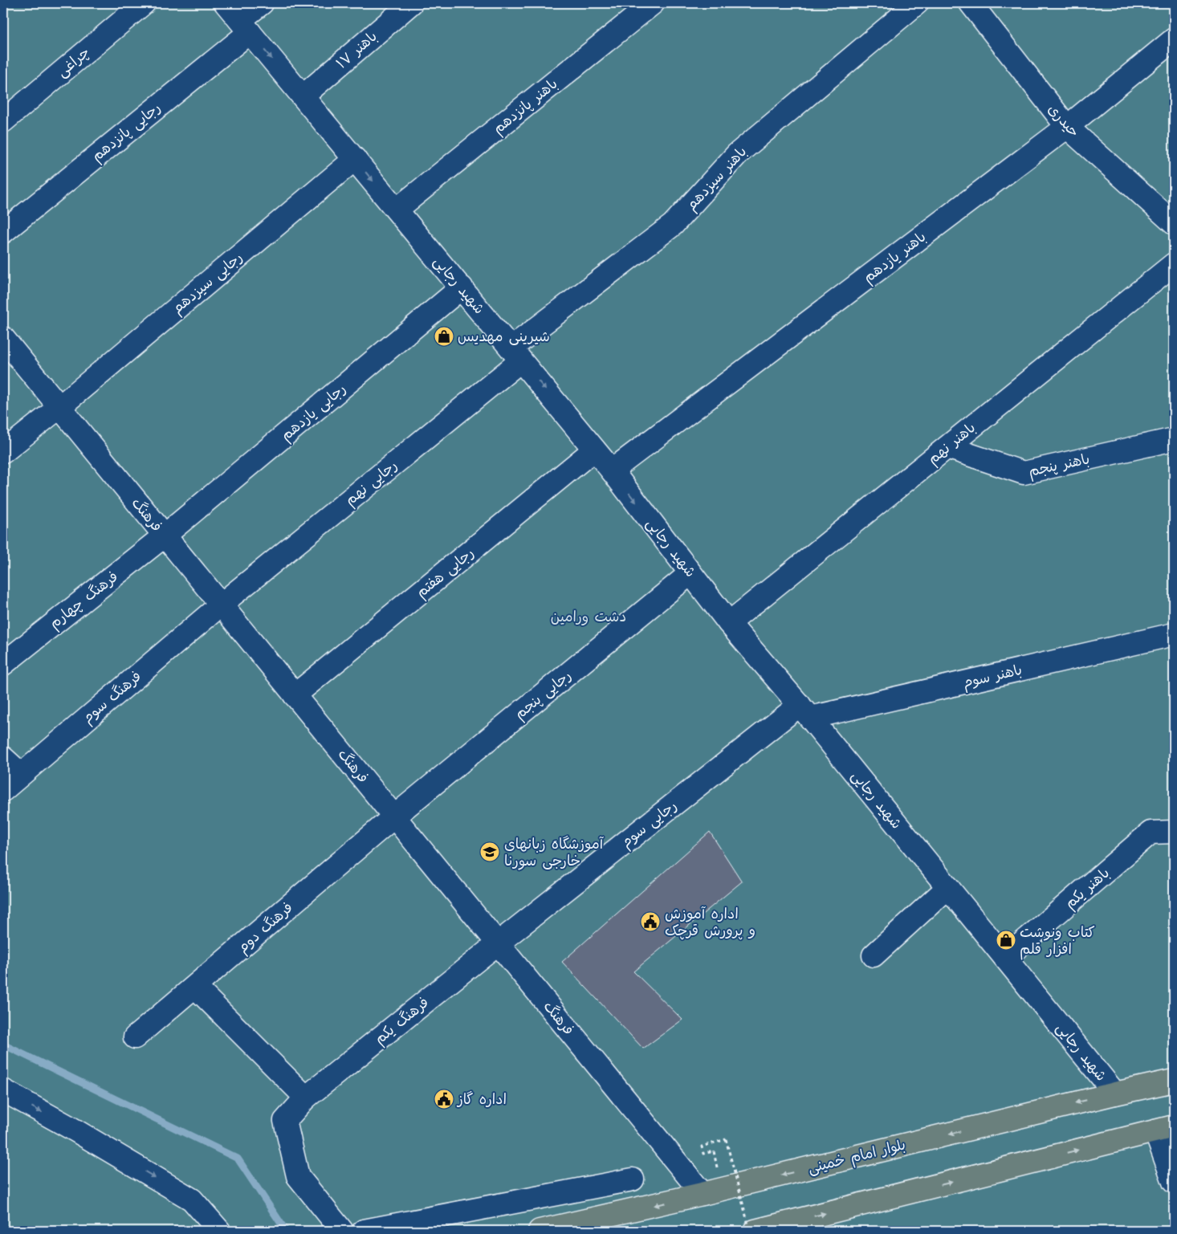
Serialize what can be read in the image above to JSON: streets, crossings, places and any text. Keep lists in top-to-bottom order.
{
  "streets": {
    "main road": ["بلوار امام خمینی"],
    "street": [
      "باهنر ۱۷",
      "چراغی",
      "باهنر پانزدهم",
      "حیدری",
      "رجایی پانزدهم",
      "باهنر سیزدهم",
      "باهنر یازدهم",
      "رجایی سیزدهم",
      "شهید رجایی",
      "رجایی یازدهم",
      "باهنر نهم",
      "باهنر پنجم",
      "رجایی نهم",
      "فرهنگ",
      "رجایی هفتم",
      "فرهنگ چهارم",
      "باهنر سوم",
      "رجایی پنجم",
      "فرهنگ سوم",
      "رجایی سوم",
      "باهنر یکم",
      "فرهنگ دوم",
      "فرهنگ یکم"
    ]
  },
  "crossings": [
    ["باهنر ۱۷", "شهید رجایی"],
    ["باهنر پانزدهم", "شهید رجایی"],
    ["حیدری", "باهنر یازدهم"],
    ["رجایی پانزدهم", "شهید رجایی"],
    ["باهنر سیزدهم", "شهید رجایی"],
    ["باهنر سیزدهم", "رجایی نهم"],
    ["باهنر یازدهم", "شهید رجایی"],
    ["رجایی سیزدهم", "شهید رجایی"],
    ["رجایی سیزدهم", "فرهنگ"],
    ["شهید رجایی", "رجایی یازدهم"],
    ["شهید رجایی", "باهنر نهم"],
    ["شهید رجایی", "رجایی نهم"],
    ["شهید رجایی", "رجایی هفتم"],
    ["شهید رجایی", "باهنر سوم"],
    ["شهید رجایی", "رجایی پنجم"],
    ["شهید رجایی", "رجایی سوم"],
    ["شهید رجایی", "باهنر یکم"],
    ["شهید رجایی", "بلوار امام خمینی"],
    ["رجایی یازدهم", "فرهنگ"],
    ["رجایی یازدهم", "فرهنگ چهارم"],
    ["باهنر نهم", "باهنر پنجم"],
    ["رجایی نهم", "فرهنگ"],
    ["رجایی نهم", "فرهنگ سوم"],
    ["فرهنگ", "رجایی هفتم"],
    ["فرهنگ", "فرهنگ چهارم"],
    ["فرهنگ", "رجایی پنجم"],
    ["فرهنگ", "فرهنگ سوم"],
    ["فرهنگ", "رجایی سوم"],
    ["فرهنگ", "فرهنگ دوم"],
    ["فرهنگ", "فرهنگ یکم"],
    ["فرهنگ", "بلوار امام خمینی"],
    ["باهنر سوم", "رجایی سوم"],
    ["رجایی پنجم", "فرهنگ دوم"],
    ["رجایی سوم", "فرهنگ یکم"]
  ],
  "parks": ["دشت ورامین"],
  "places": {
    "shop": ["شیرینی مهدیس", "کتاب ونوشت افزار قلم"],
    "school or university": ["آموزشگاه زبانهای خارجی سورنا"],
    "public building": ["اداره آموزش و پرورش قرچک", "اداره گاز"]
  }
}
